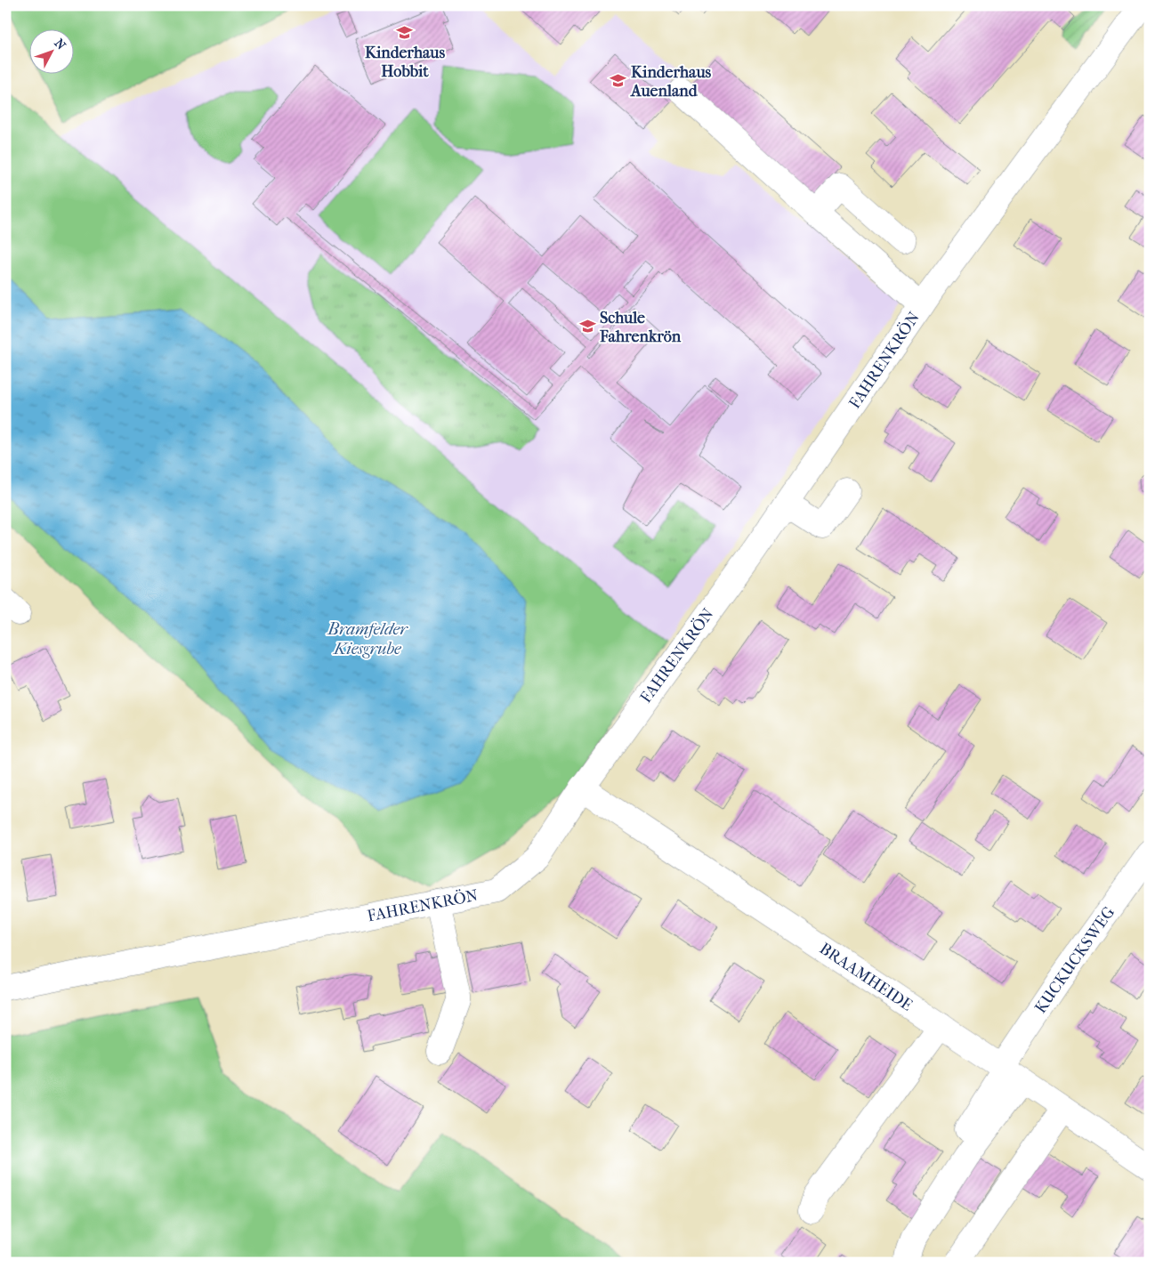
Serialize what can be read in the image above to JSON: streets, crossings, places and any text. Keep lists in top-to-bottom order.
{
  "streets": {
    "street": ["FAHRENKRÖN", "KUCKUCKSWEG", "BRAAMHEIDE"]
  },
  "crossings": [
    ["FAHRENKRÖN", "BRAAMHEIDE"],
    ["KUCKUCKSWEG", "BRAAMHEIDE"]
  ],
  "water": ["Bramfelder Kiesgrube"],
  "places": {
    "school or university": ["Kinderhaus Hobbit", "Kinderhaus Auenland", "Schule Fahrenkrön"]
  },
  "north": "top right"
}
